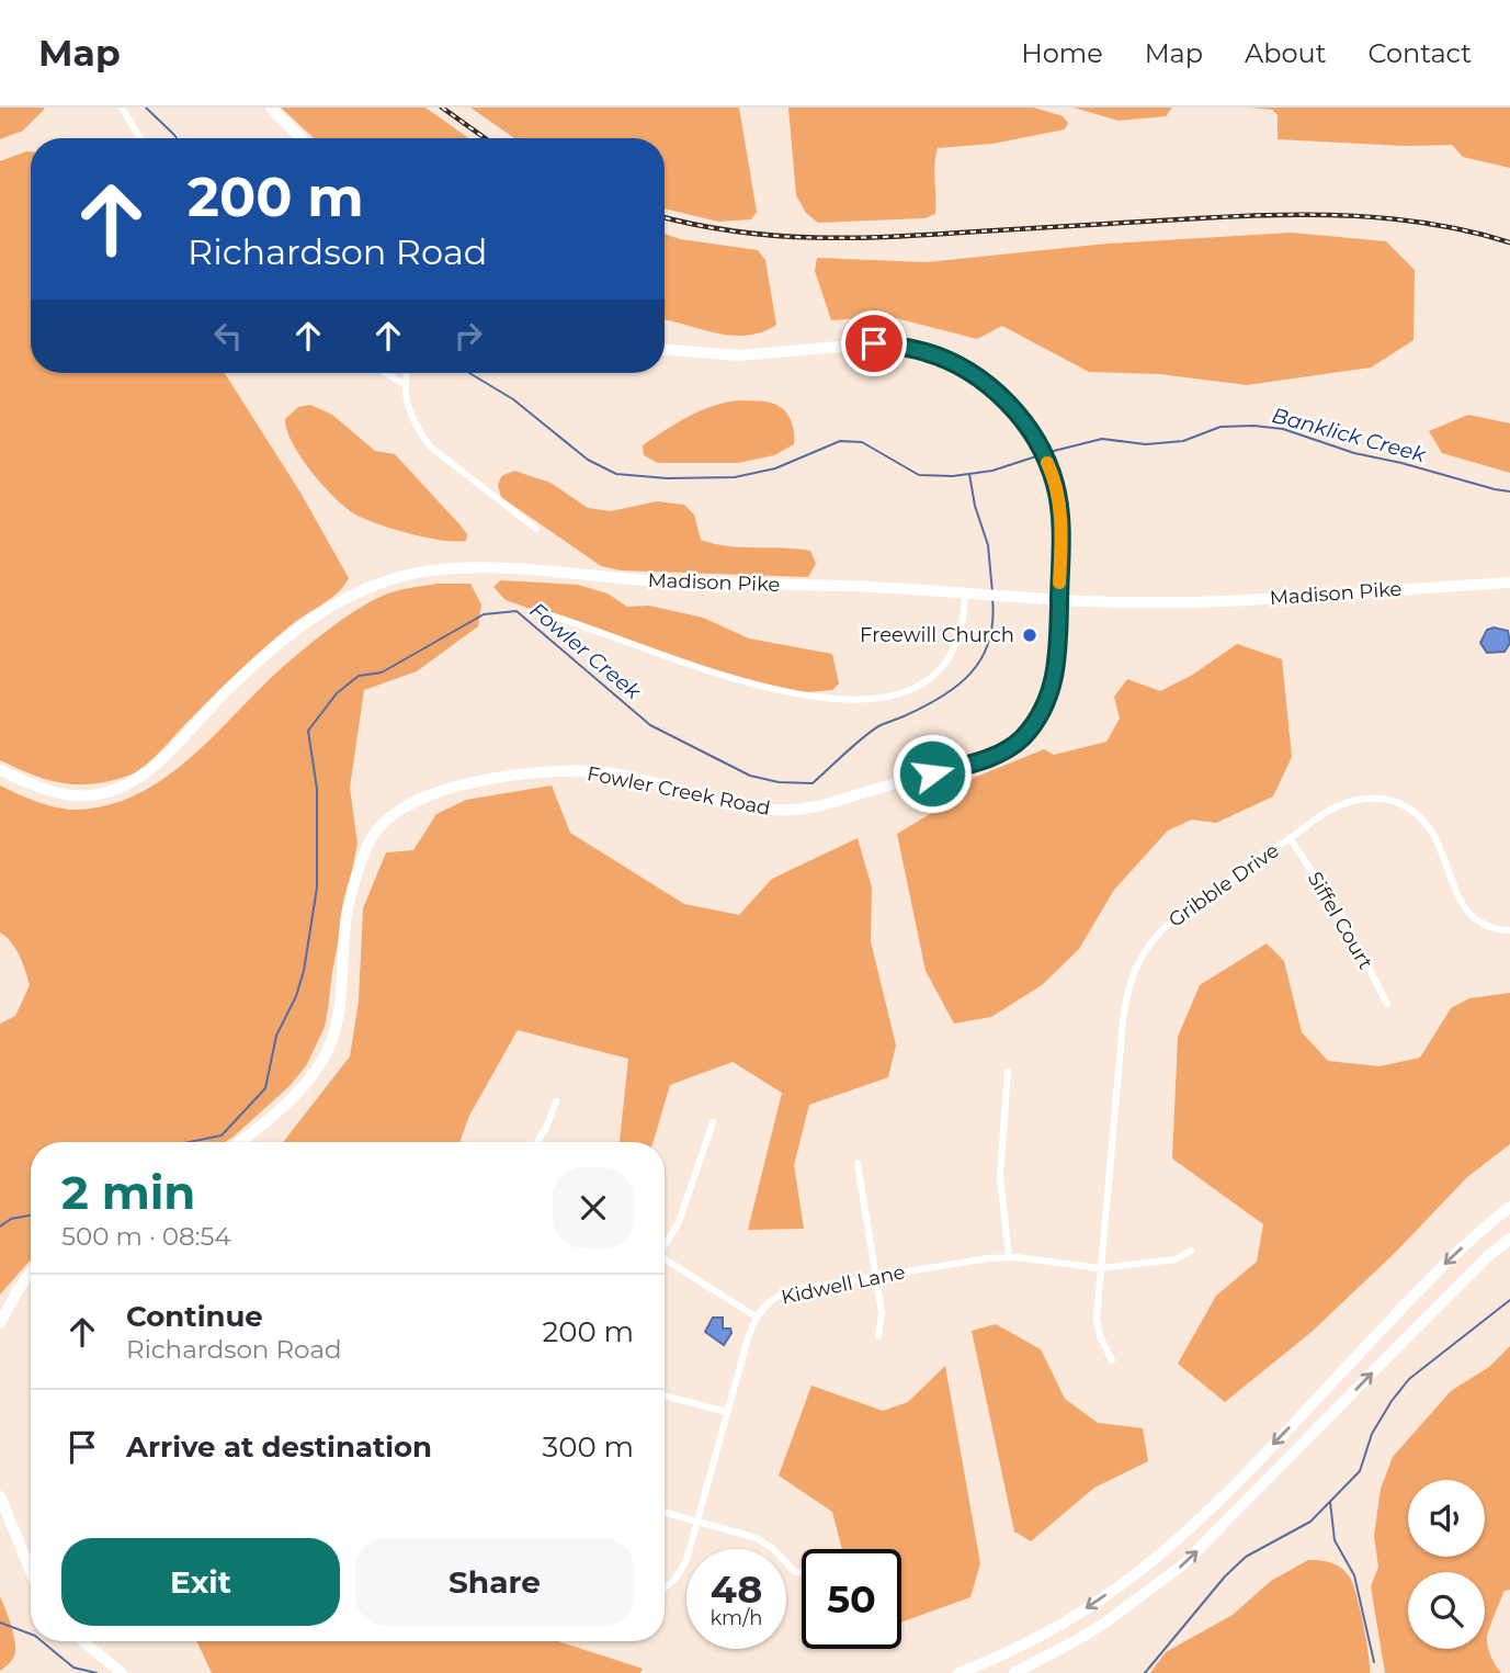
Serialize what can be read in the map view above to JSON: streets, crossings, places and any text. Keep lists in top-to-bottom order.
{
  "streets": {
    "main road": ["Madison Pike", "Fowler Creek Road"],
    "street": ["Gribble Drive", "Siffel Court", "Kidwell Lane"]
  },
  "crossings": [
    ["Madison Pike", "Fowler Creek Road"],
    ["Gribble Drive", "Siffel Court"],
    ["Gribble Drive", "Kidwell Lane"]
  ],
  "water": ["Banklick Creek", "Fowler Creek"],
  "places": ["Freewill Church"],
  "page": {
    "header": "Map",
    "nav": [
      "Home",
      "Map",
      "About",
      "Contact"
    ],
    "turn": ["200 m", "Richardson Road"],
    "heading": ["2 min", "500 m · 08:54"],
    "list": [
      {
        "name": "Continue",
        "note": "Richardson Road",
        "value": "200 m"
      },
      {
        "name": "Arrive at destination",
        "value": "300 m"
      }
    ],
    "buttons": ["Exit", "Share"],
    "speed": "48 km/h",
    "limit": "50"
  }
}
